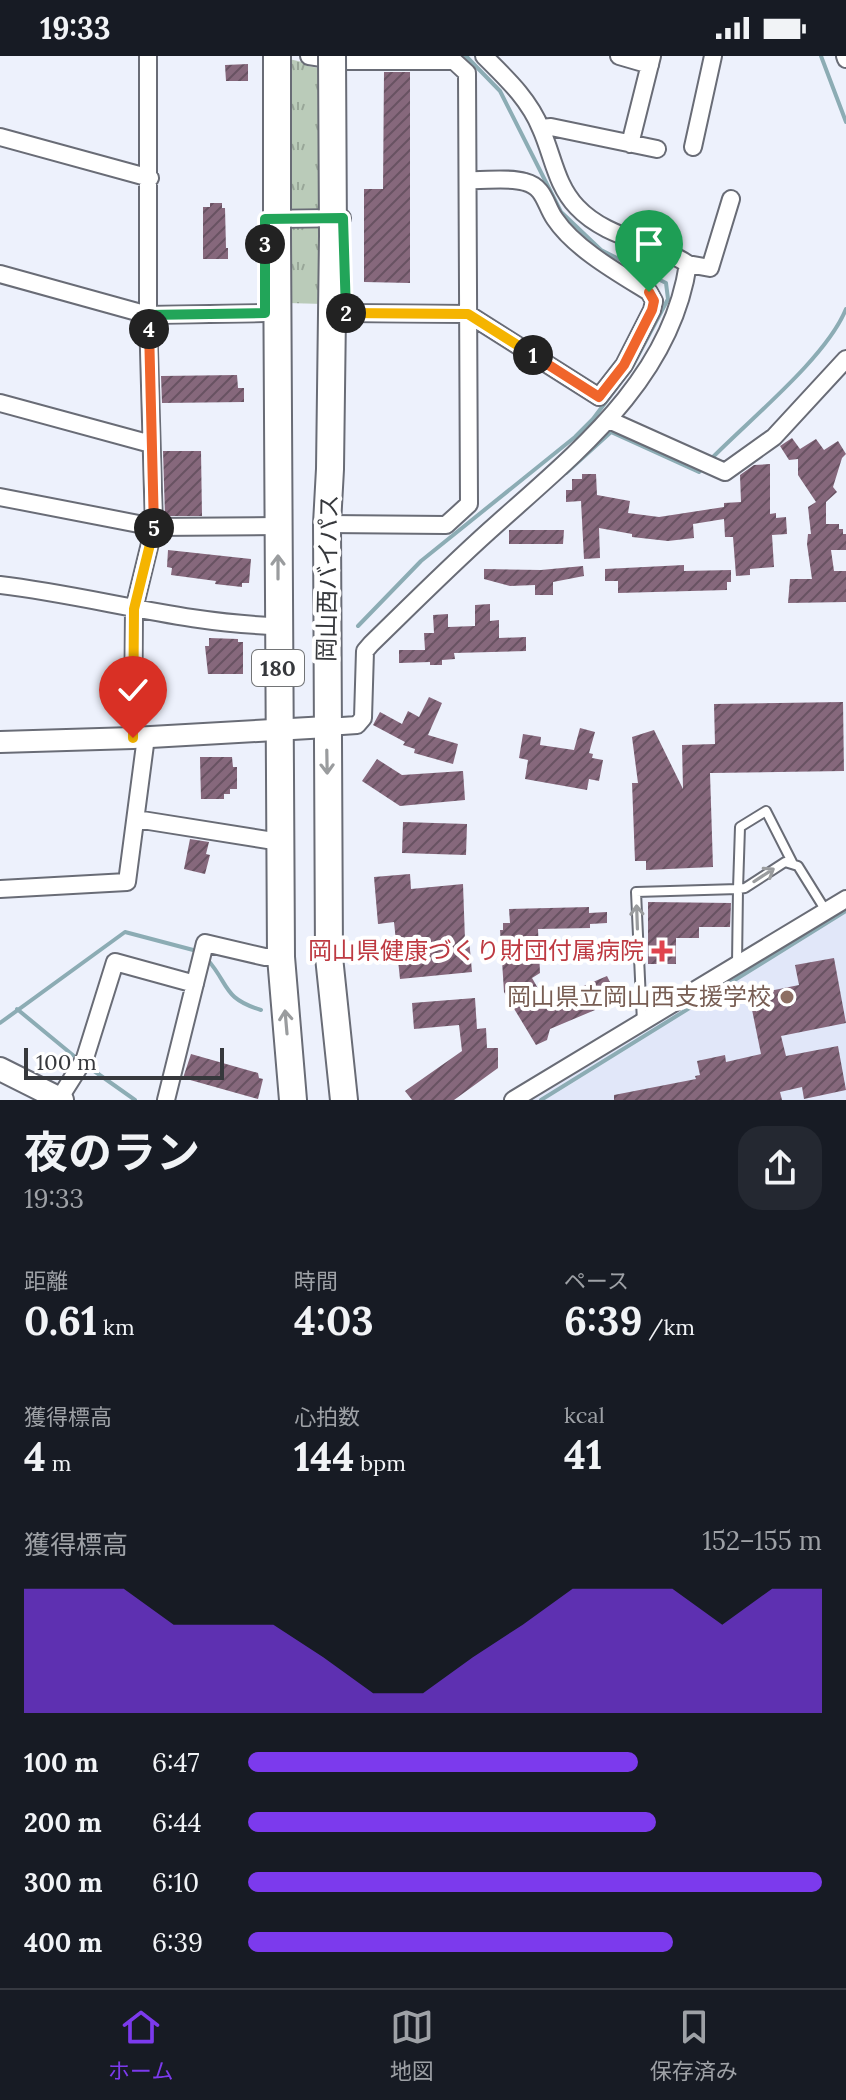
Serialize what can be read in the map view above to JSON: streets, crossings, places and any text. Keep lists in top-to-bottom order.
{
  "streets": {
    "highway": ["岡山西バイパス", "180"]
  },
  "places": {
    "health": ["岡山県健康づくり財団付属病院"],
    "other": ["岡山県立岡山西支援学校"]
  },
  "scale_bar": "100 m",
  "page": {
    "status": "19:33",
    "pins": [
      "3",
      "2",
      "4",
      "1",
      "5"
    ],
    "scale": "100 m",
    "heading": ["夜のラン", "19:33"],
    "stats": [
      ["距離", "0.61 km"],
      ["時間", "4:03"],
      ["ペース", "6:39 /km"],
      ["獲得標高", "4 m"],
      ["心拍数", "144 bpm"],
      ["kcal", "41"]
    ],
    "chart": ["獲得標高", "152–155 m"],
    "list": [
      {
        "name": "100 m",
        "note": "6:47"
      },
      {
        "name": "200 m",
        "note": "6:44"
      },
      {
        "name": "300 m",
        "note": "6:10"
      },
      {
        "name": "400 m",
        "note": "6:39"
      }
    ],
    "tabs": ["ホーム", "地図", "保存済み"]
  }
}
